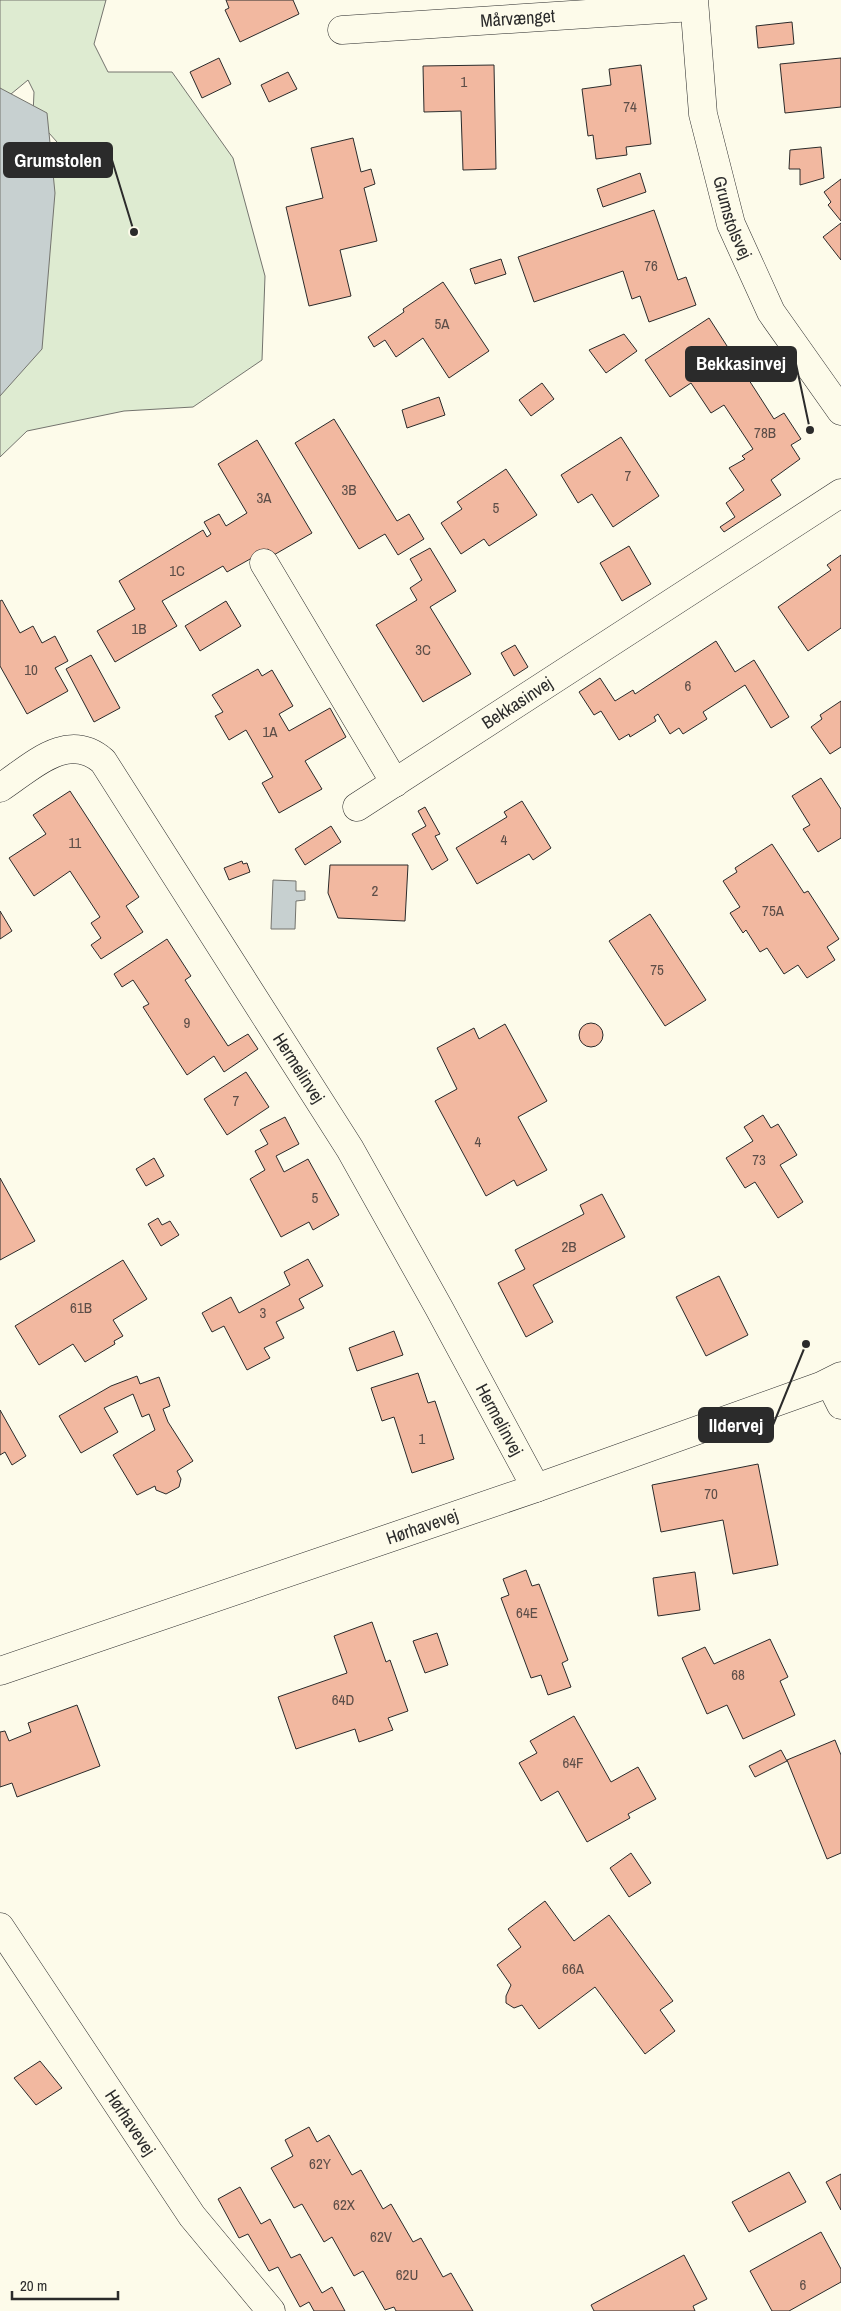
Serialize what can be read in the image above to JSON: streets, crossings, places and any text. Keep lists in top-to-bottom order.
{
  "streets": {
    "street": [
      "Mårvænget",
      "Grumstolsvej",
      "Bekkasinvej",
      "Hermelinvej",
      "Hørhavevej"
    ]
  },
  "crossings": [
    ["Mårvænget", "Grumstolsvej"],
    ["Hermelinvej", "Hørhavevej"]
  ],
  "places": ["Grumstolen", "Bekkasinvej", "Ildervej"],
  "house_numbers": [
    "1",
    "74",
    "76",
    "5A",
    "78B",
    "7",
    "3B",
    "3A",
    "5",
    "1C",
    "1B",
    "3C",
    "10",
    "6",
    "1A",
    "4",
    "11",
    "2",
    "75A",
    "75",
    "9",
    "7",
    "4",
    "73",
    "5",
    "2B",
    "61B",
    "3",
    "1",
    "70",
    "64E",
    "68",
    "64D",
    "64F",
    "66A",
    "62Y",
    "62X",
    "62V",
    "62U",
    "6"
  ],
  "scale_bar": "20 m"
}
